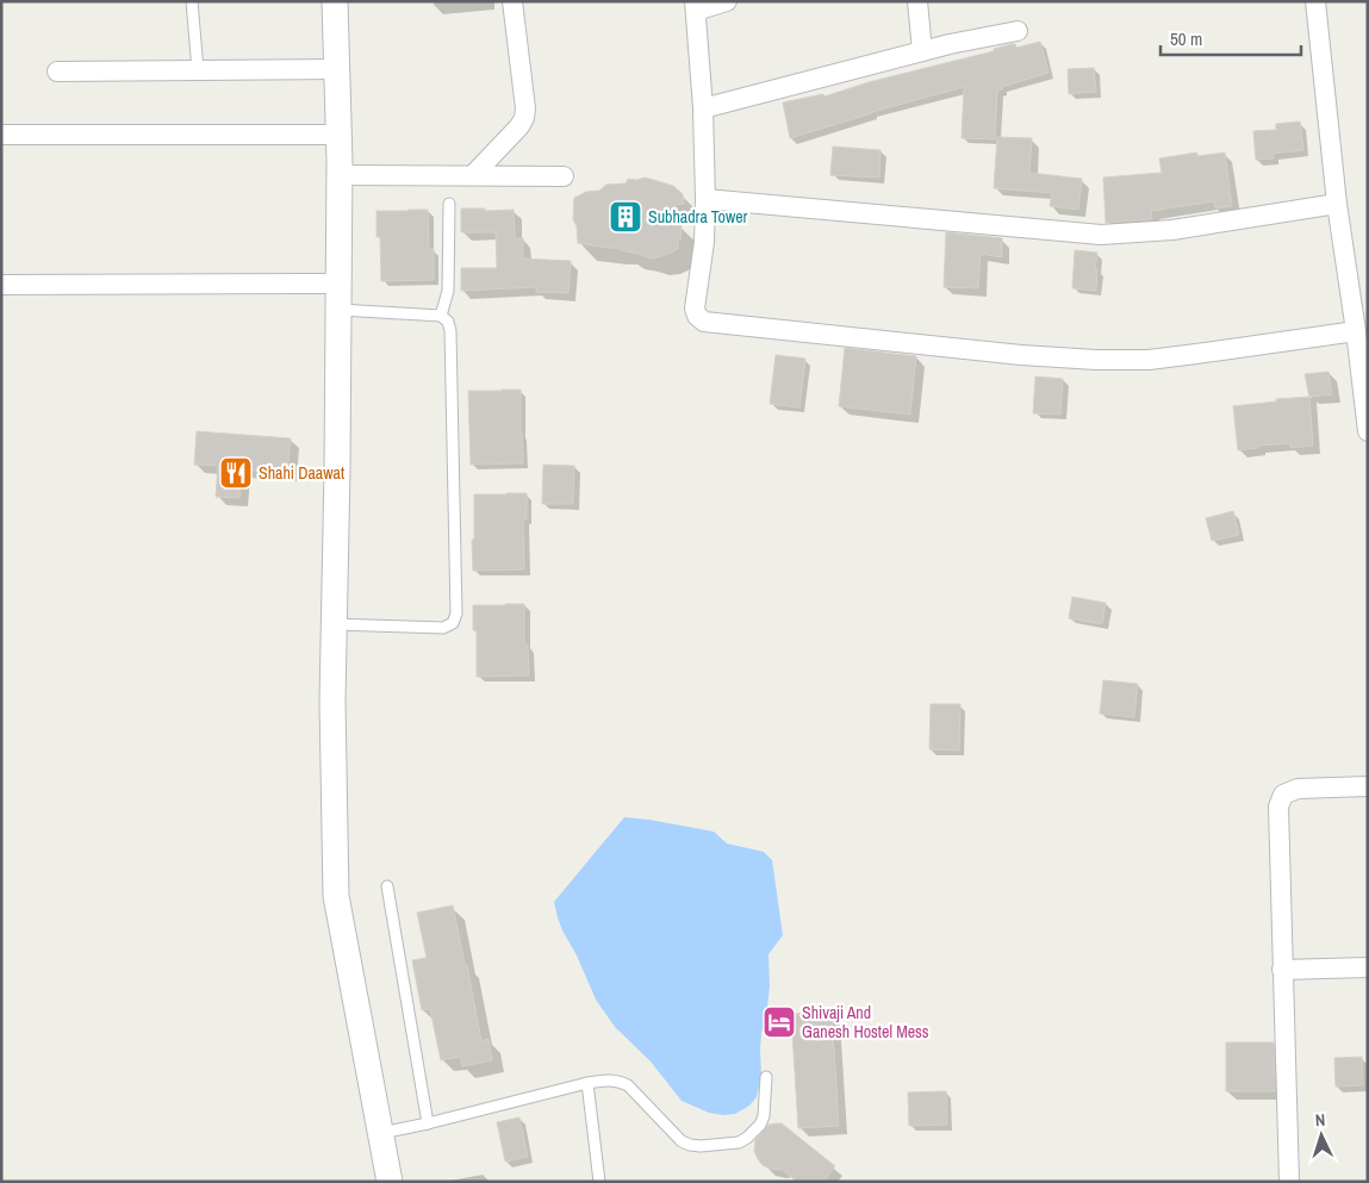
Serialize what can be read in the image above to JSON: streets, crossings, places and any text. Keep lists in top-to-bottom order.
{
  "places": {
    "building": ["Subhadra Tower"],
    "restaurant": ["Shahi Daawat"],
    "hotel": ["Shivaji And Ganesh Hostel Mess"]
  },
  "scale_bar": "50 m",
  "north": "top"
}
